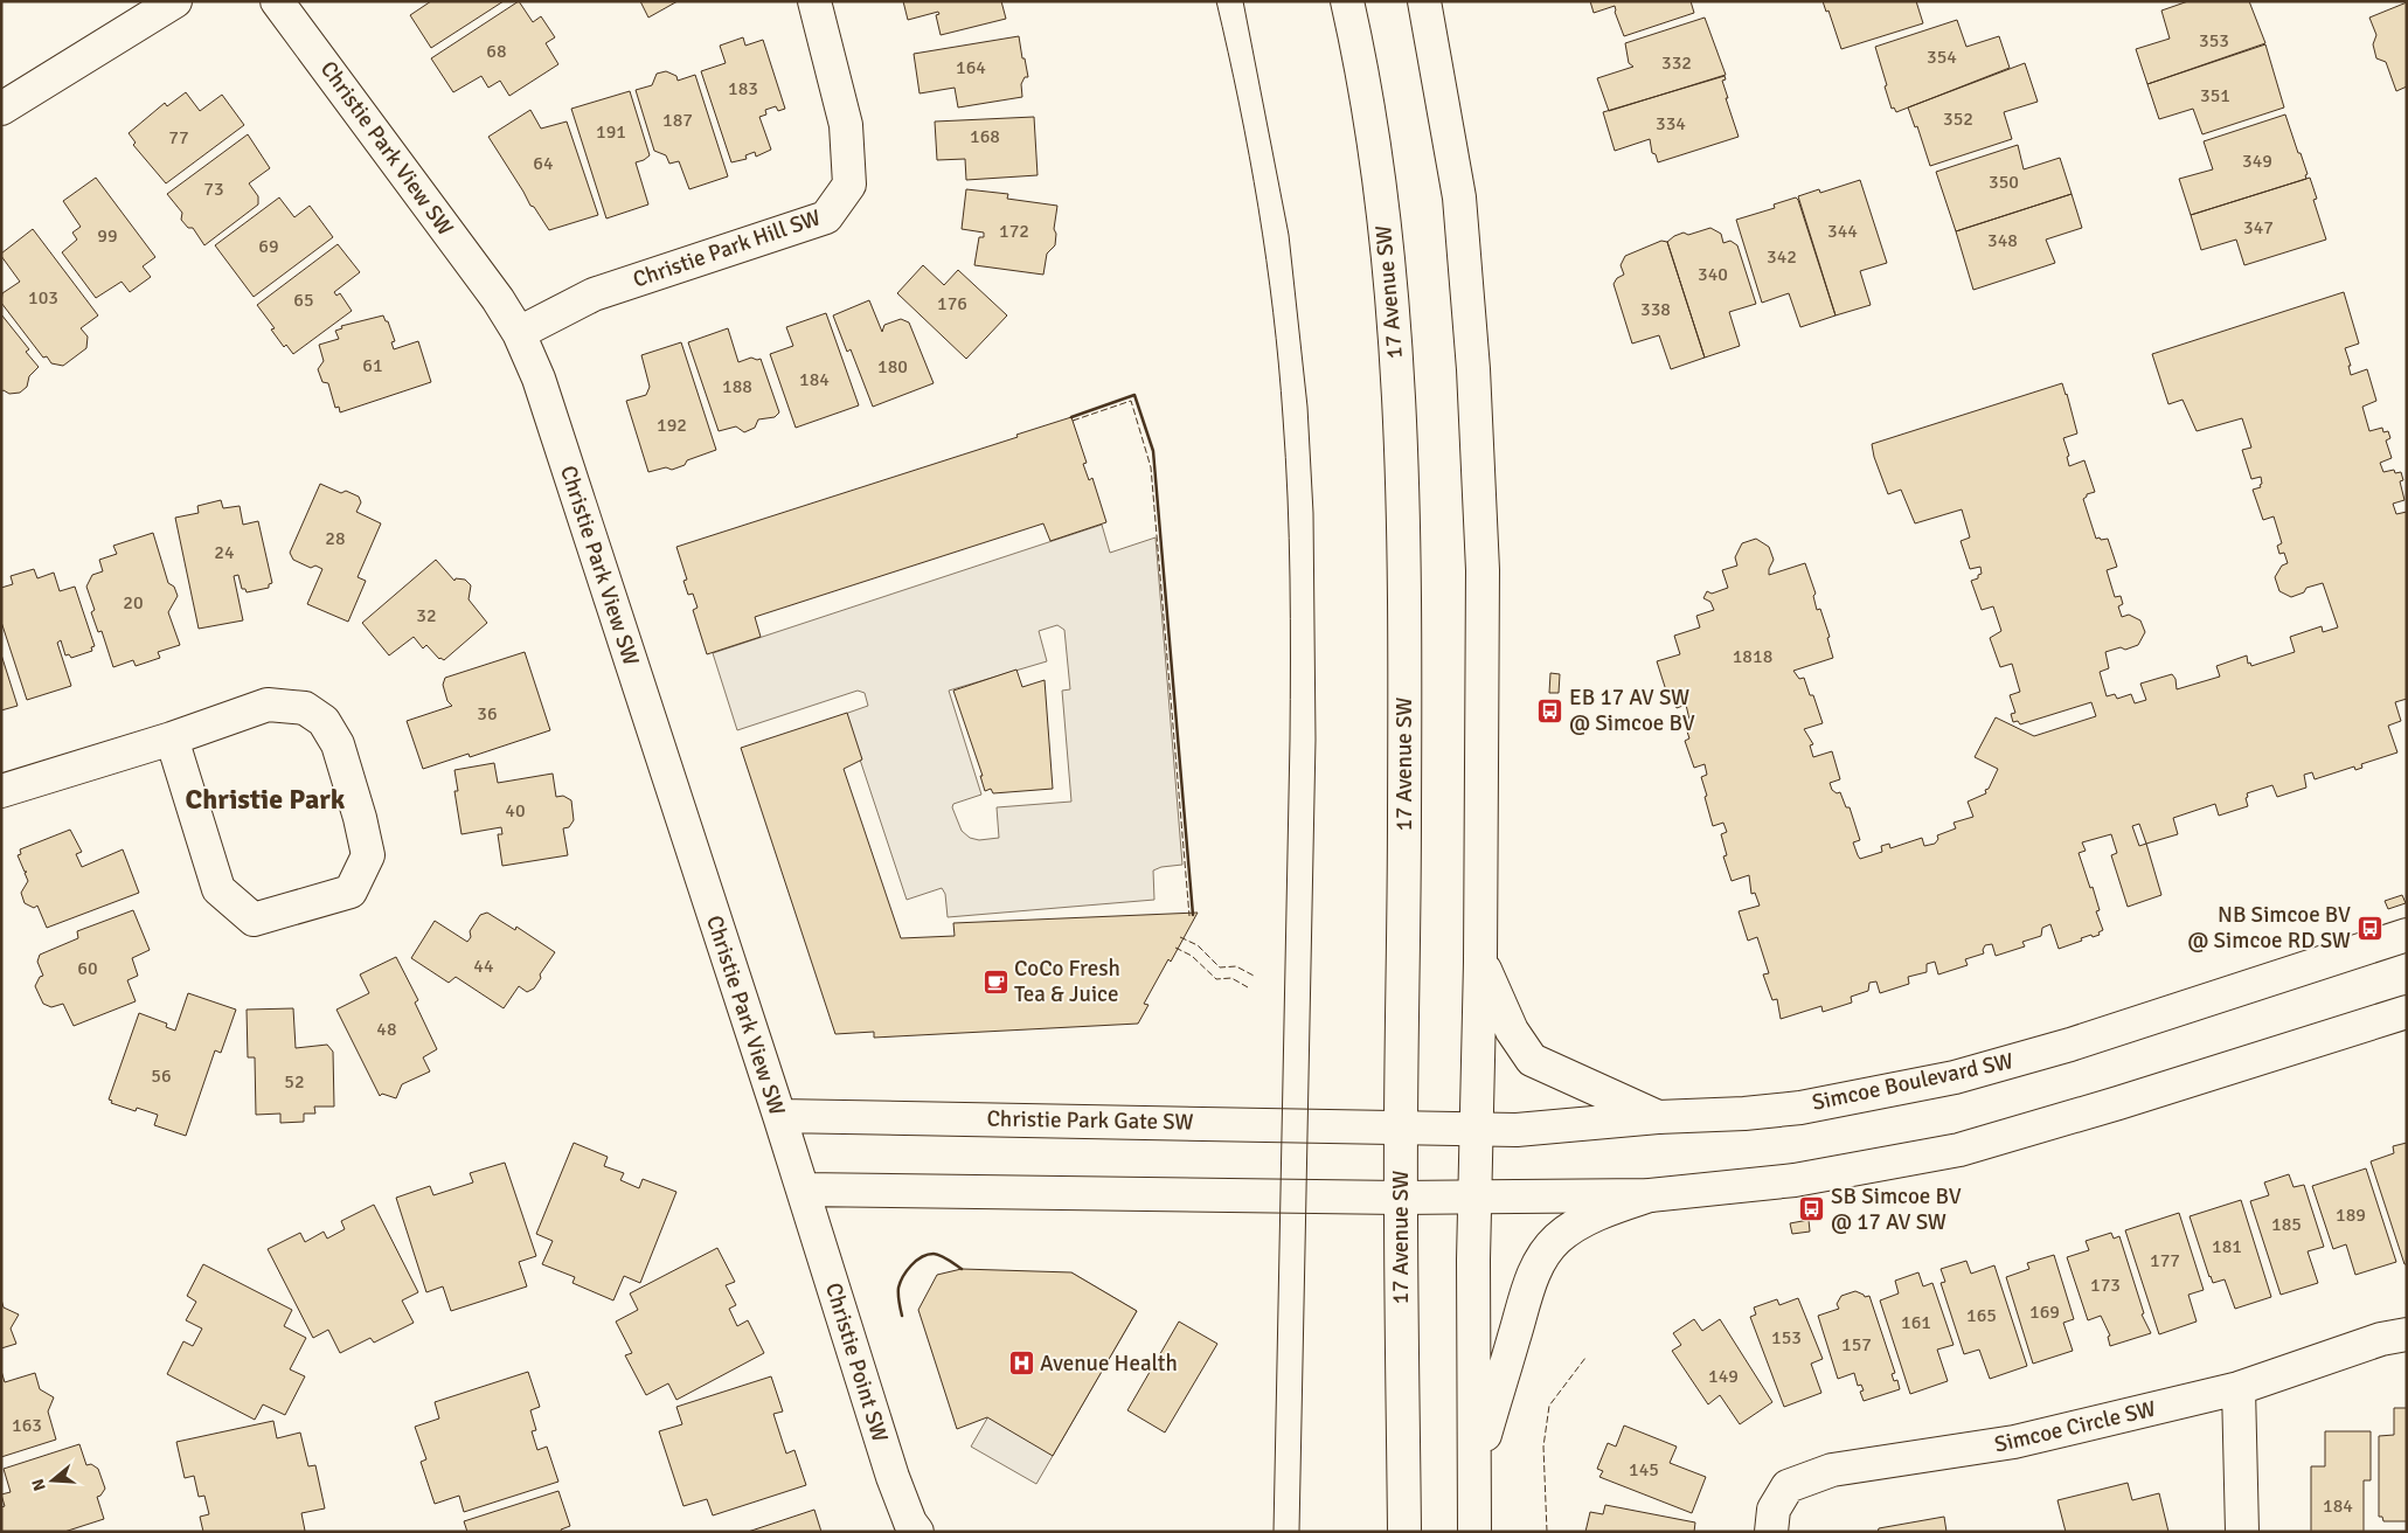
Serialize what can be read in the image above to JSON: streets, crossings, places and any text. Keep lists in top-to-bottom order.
{
  "streets": {
    "street": [
      "Christie Park View SW",
      "Christie Park Hill SW",
      "17 Avenue SW",
      "Simcoe Boulevard SW",
      "Christie Park Gate SW",
      "Christie Point SW",
      "Simcoe Circle SW"
    ]
  },
  "crossings": [
    ["Christie Park View SW", "Christie Park Hill SW"],
    ["Christie Park View SW", "Christie Park Gate SW"],
    ["Christie Park View SW", "Christie Point SW"],
    ["17 Avenue SW", "Simcoe Boulevard SW"],
    ["17 Avenue SW", "Christie Park Gate SW"],
    ["Simcoe Boulevard SW", "Christie Park Gate SW"]
  ],
  "districts": ["Christie Park"],
  "places": {
    "bus stop": ["EB 17 AV SW @ Simcoe BV", "NB Simcoe BV @ Simcoe RD SW", "SB Simcoe BV @ 17 AV SW"],
    "cafe": ["CoCo Fresh Tea & Juice"],
    "hospital": ["Avenue Health"]
  },
  "house_numbers": [
    "353",
    "68",
    "354",
    "332",
    "164",
    "183",
    "351",
    "352",
    "187",
    "334",
    "191",
    "168",
    "77",
    "349",
    "64",
    "350",
    "73",
    "347",
    "172",
    "344",
    "99",
    "348",
    "69",
    "342",
    "340",
    "103",
    "65",
    "176",
    "338",
    "61",
    "180",
    "184",
    "188",
    "192",
    "28",
    "24",
    "20",
    "32",
    "1818",
    "36",
    "40",
    "44",
    "60",
    "48",
    "56",
    "52",
    "189",
    "185",
    "181",
    "177",
    "173",
    "169",
    "165",
    "161",
    "153",
    "157",
    "149",
    "163",
    "145",
    "184"
  ],
  "north": "left"
}
